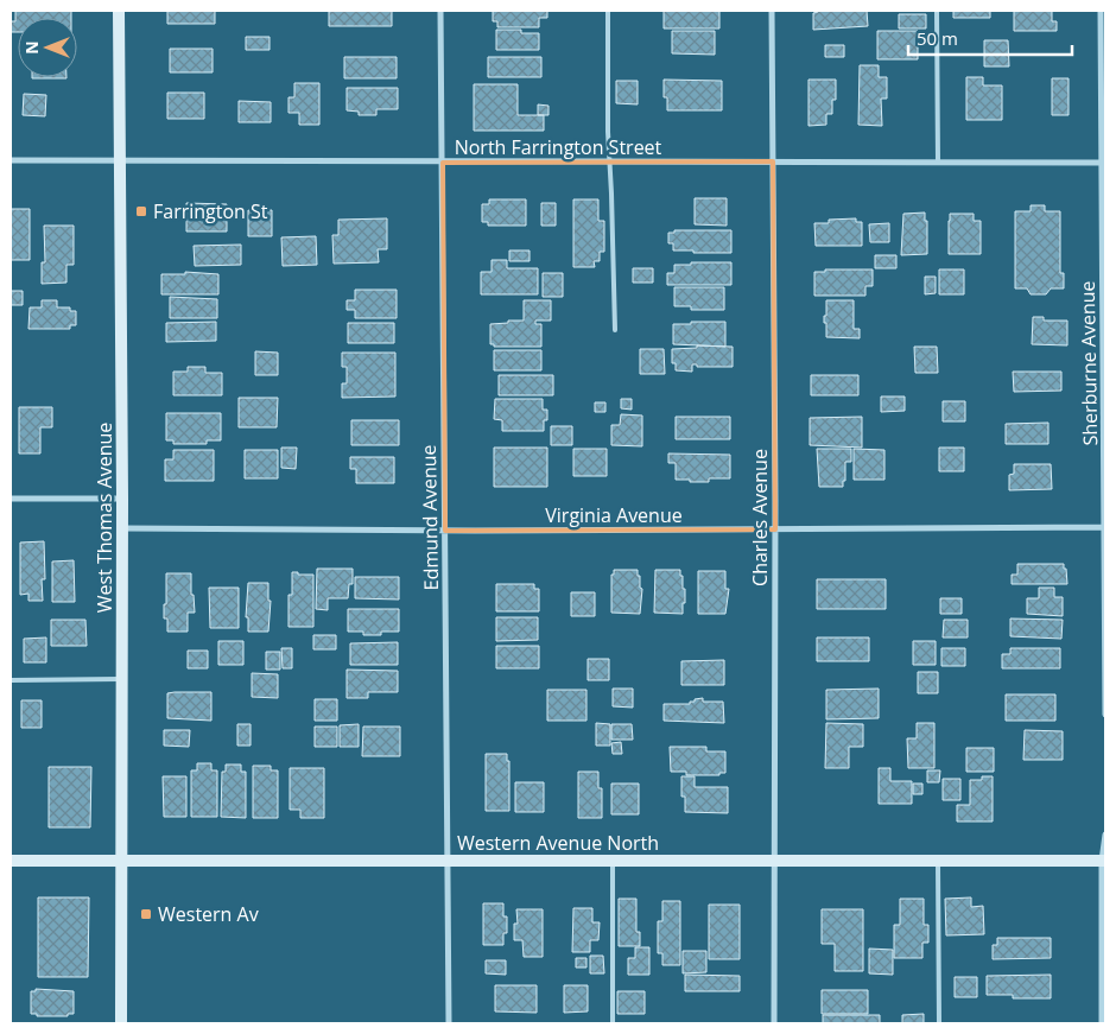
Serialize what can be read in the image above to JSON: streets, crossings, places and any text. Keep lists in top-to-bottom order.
{
  "streets": {
    "street": [
      "North Farrington Street",
      "Sherburne Avenue",
      "Virginia Avenue",
      "West Thomas Avenue",
      "Edmund Avenue",
      "Charles Avenue",
      "Western Avenue North"
    ]
  },
  "crossings": [
    ["North Farrington Street", "Sherburne Avenue"],
    ["North Farrington Street", "West Thomas Avenue"],
    ["North Farrington Street", "Edmund Avenue"],
    ["North Farrington Street", "Charles Avenue"],
    ["Sherburne Avenue", "Virginia Avenue"],
    ["Virginia Avenue", "West Thomas Avenue"],
    ["Virginia Avenue", "Edmund Avenue"],
    ["Virginia Avenue", "Charles Avenue"],
    ["West Thomas Avenue", "Western Avenue North"],
    ["Edmund Avenue", "Western Avenue North"],
    ["Charles Avenue", "Western Avenue North"]
  ],
  "places": {
    "transit": ["Farrington St", "Western Av"]
  },
  "scale_bar": "50 m",
  "north": "left"
}
